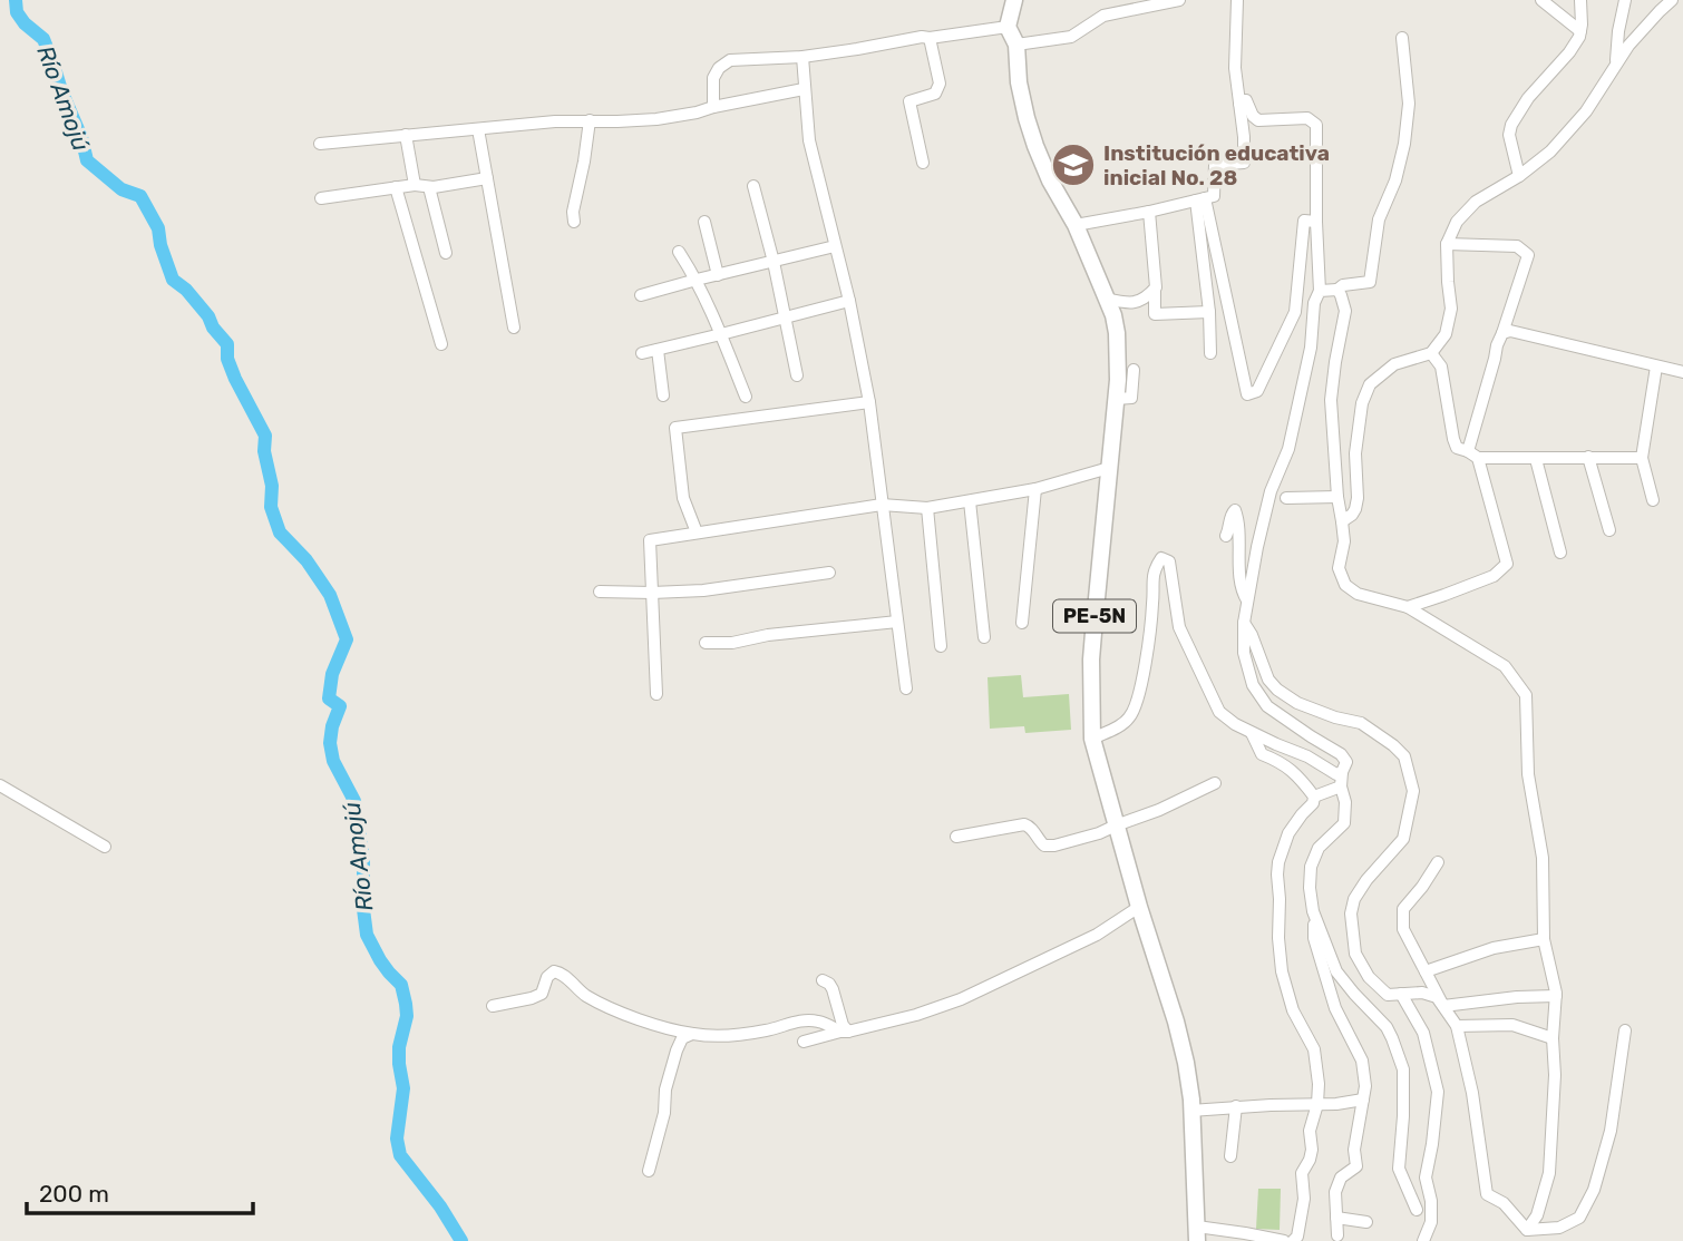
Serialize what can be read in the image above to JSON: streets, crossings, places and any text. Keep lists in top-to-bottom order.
{
  "streets": {
    "highway": ["PE-5N"]
  },
  "water": ["Río Amojú"],
  "places": {
    "school or university": ["Institución educativa inicial No. 28"]
  },
  "scale_bar": "200 m"
}
